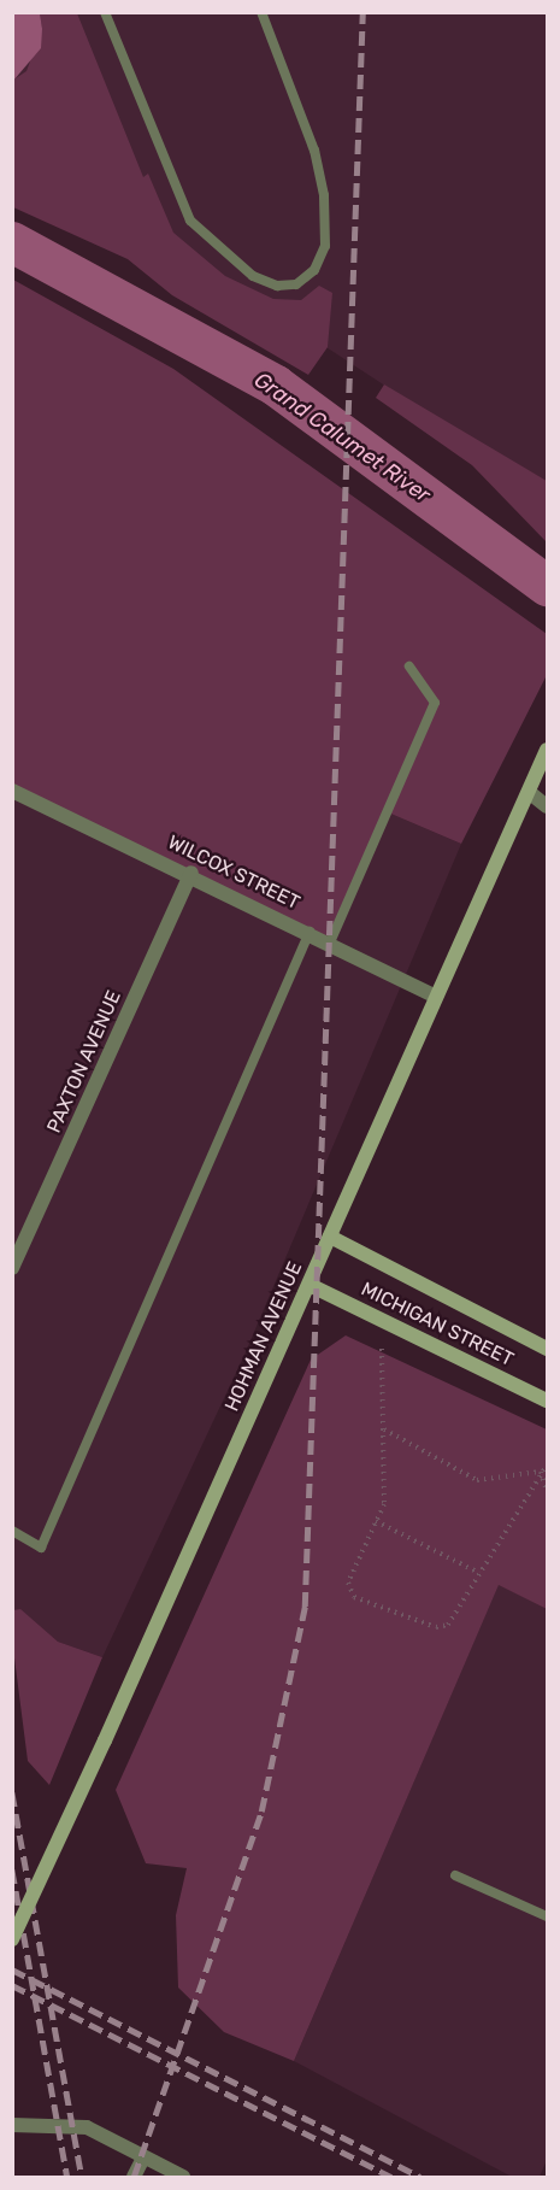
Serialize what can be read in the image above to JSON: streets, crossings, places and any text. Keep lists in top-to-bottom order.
{
  "streets": {
    "main road": ["MICHIGAN STREET", "HOHMAN AVENUE"],
    "street": ["WILCOX STREET", "PAXTON AVENUE"]
  },
  "crossings": [
    ["WILCOX STREET", "PAXTON AVENUE"],
    ["WILCOX STREET", "HOHMAN AVENUE"],
    ["MICHIGAN STREET", "HOHMAN AVENUE"]
  ],
  "water": ["Grand Calumet River"]
}
